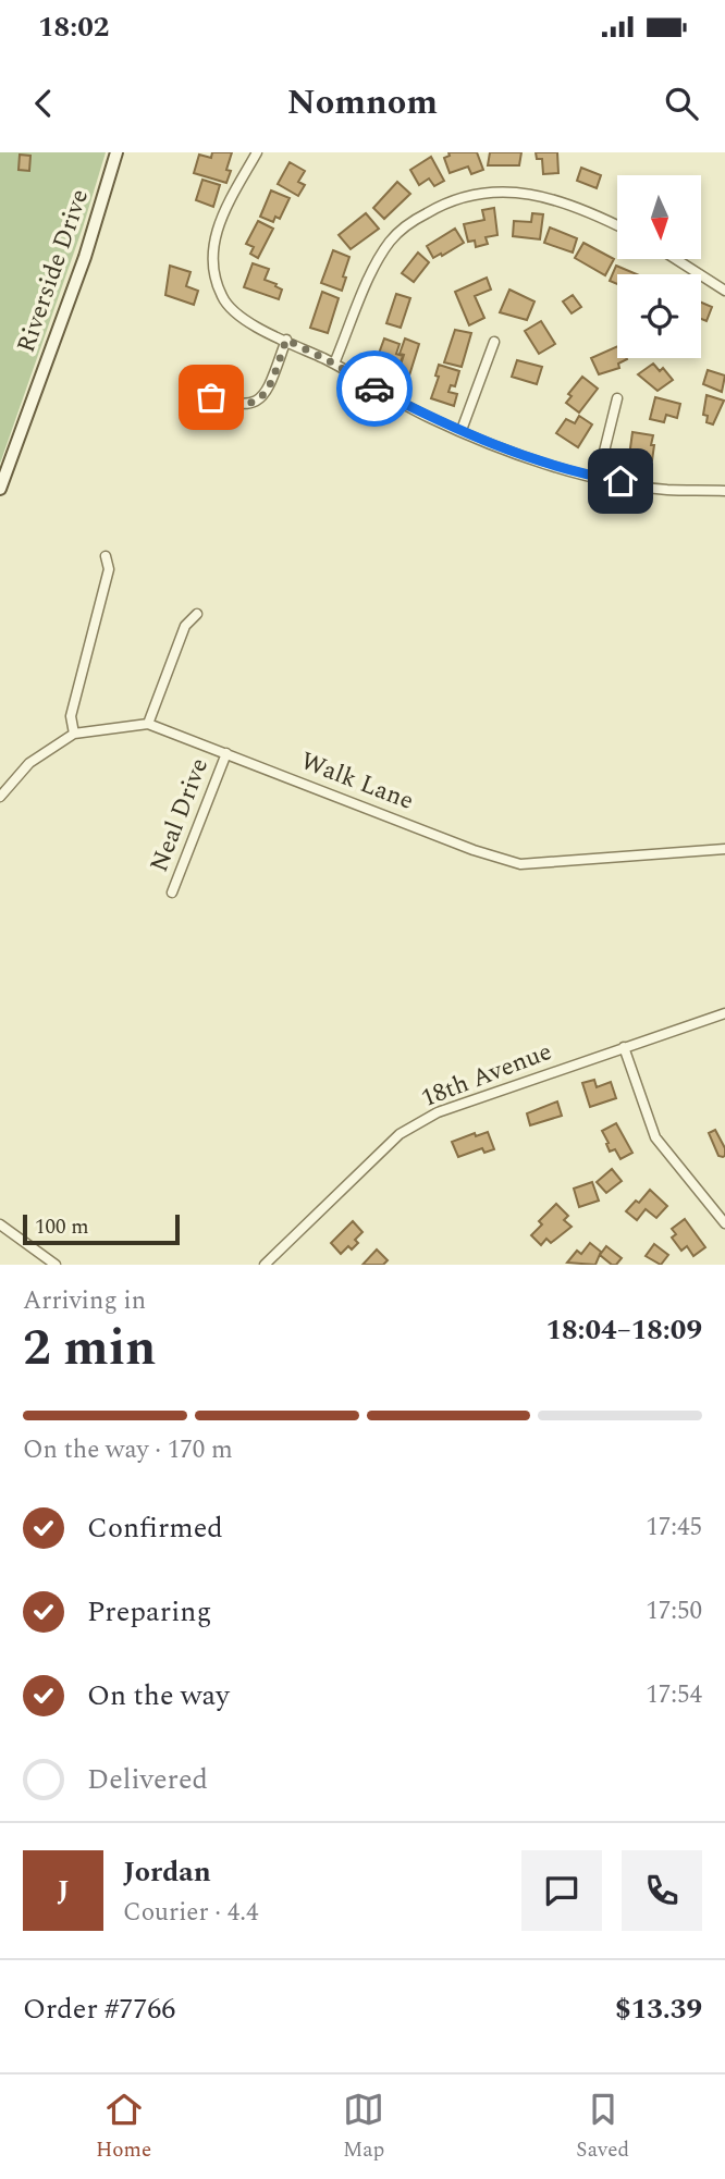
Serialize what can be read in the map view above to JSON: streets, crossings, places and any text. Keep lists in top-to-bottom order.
{
  "streets": {
    "main road": ["Riverside Drive"],
    "street": ["Walk Lane", "Neal Drive", "18th Avenue"]
  },
  "crossings": [
    ["Walk Lane", "Neal Drive"]
  ],
  "scale_bar": "100 m",
  "north": "bottom",
  "page": {
    "status": "18:02",
    "header": "Nomnom",
    "scale": "100 m",
    "heading": ["2 min", "Arriving in", "18:04–18:09"],
    "panel": [
      "Jordan",
      "Courier · 4.4",
      "Order #7766",
      "$13.39"
    ],
    "bar": "On the way · 170 m",
    "list": [
      ["Confirmed", "17:45"],
      ["Preparing", "17:50"],
      ["On the way", "17:54"],
      "Delivered"
    ],
    "round": "J",
    "tabs": ["Home", "Map", "Saved"]
  }
}
